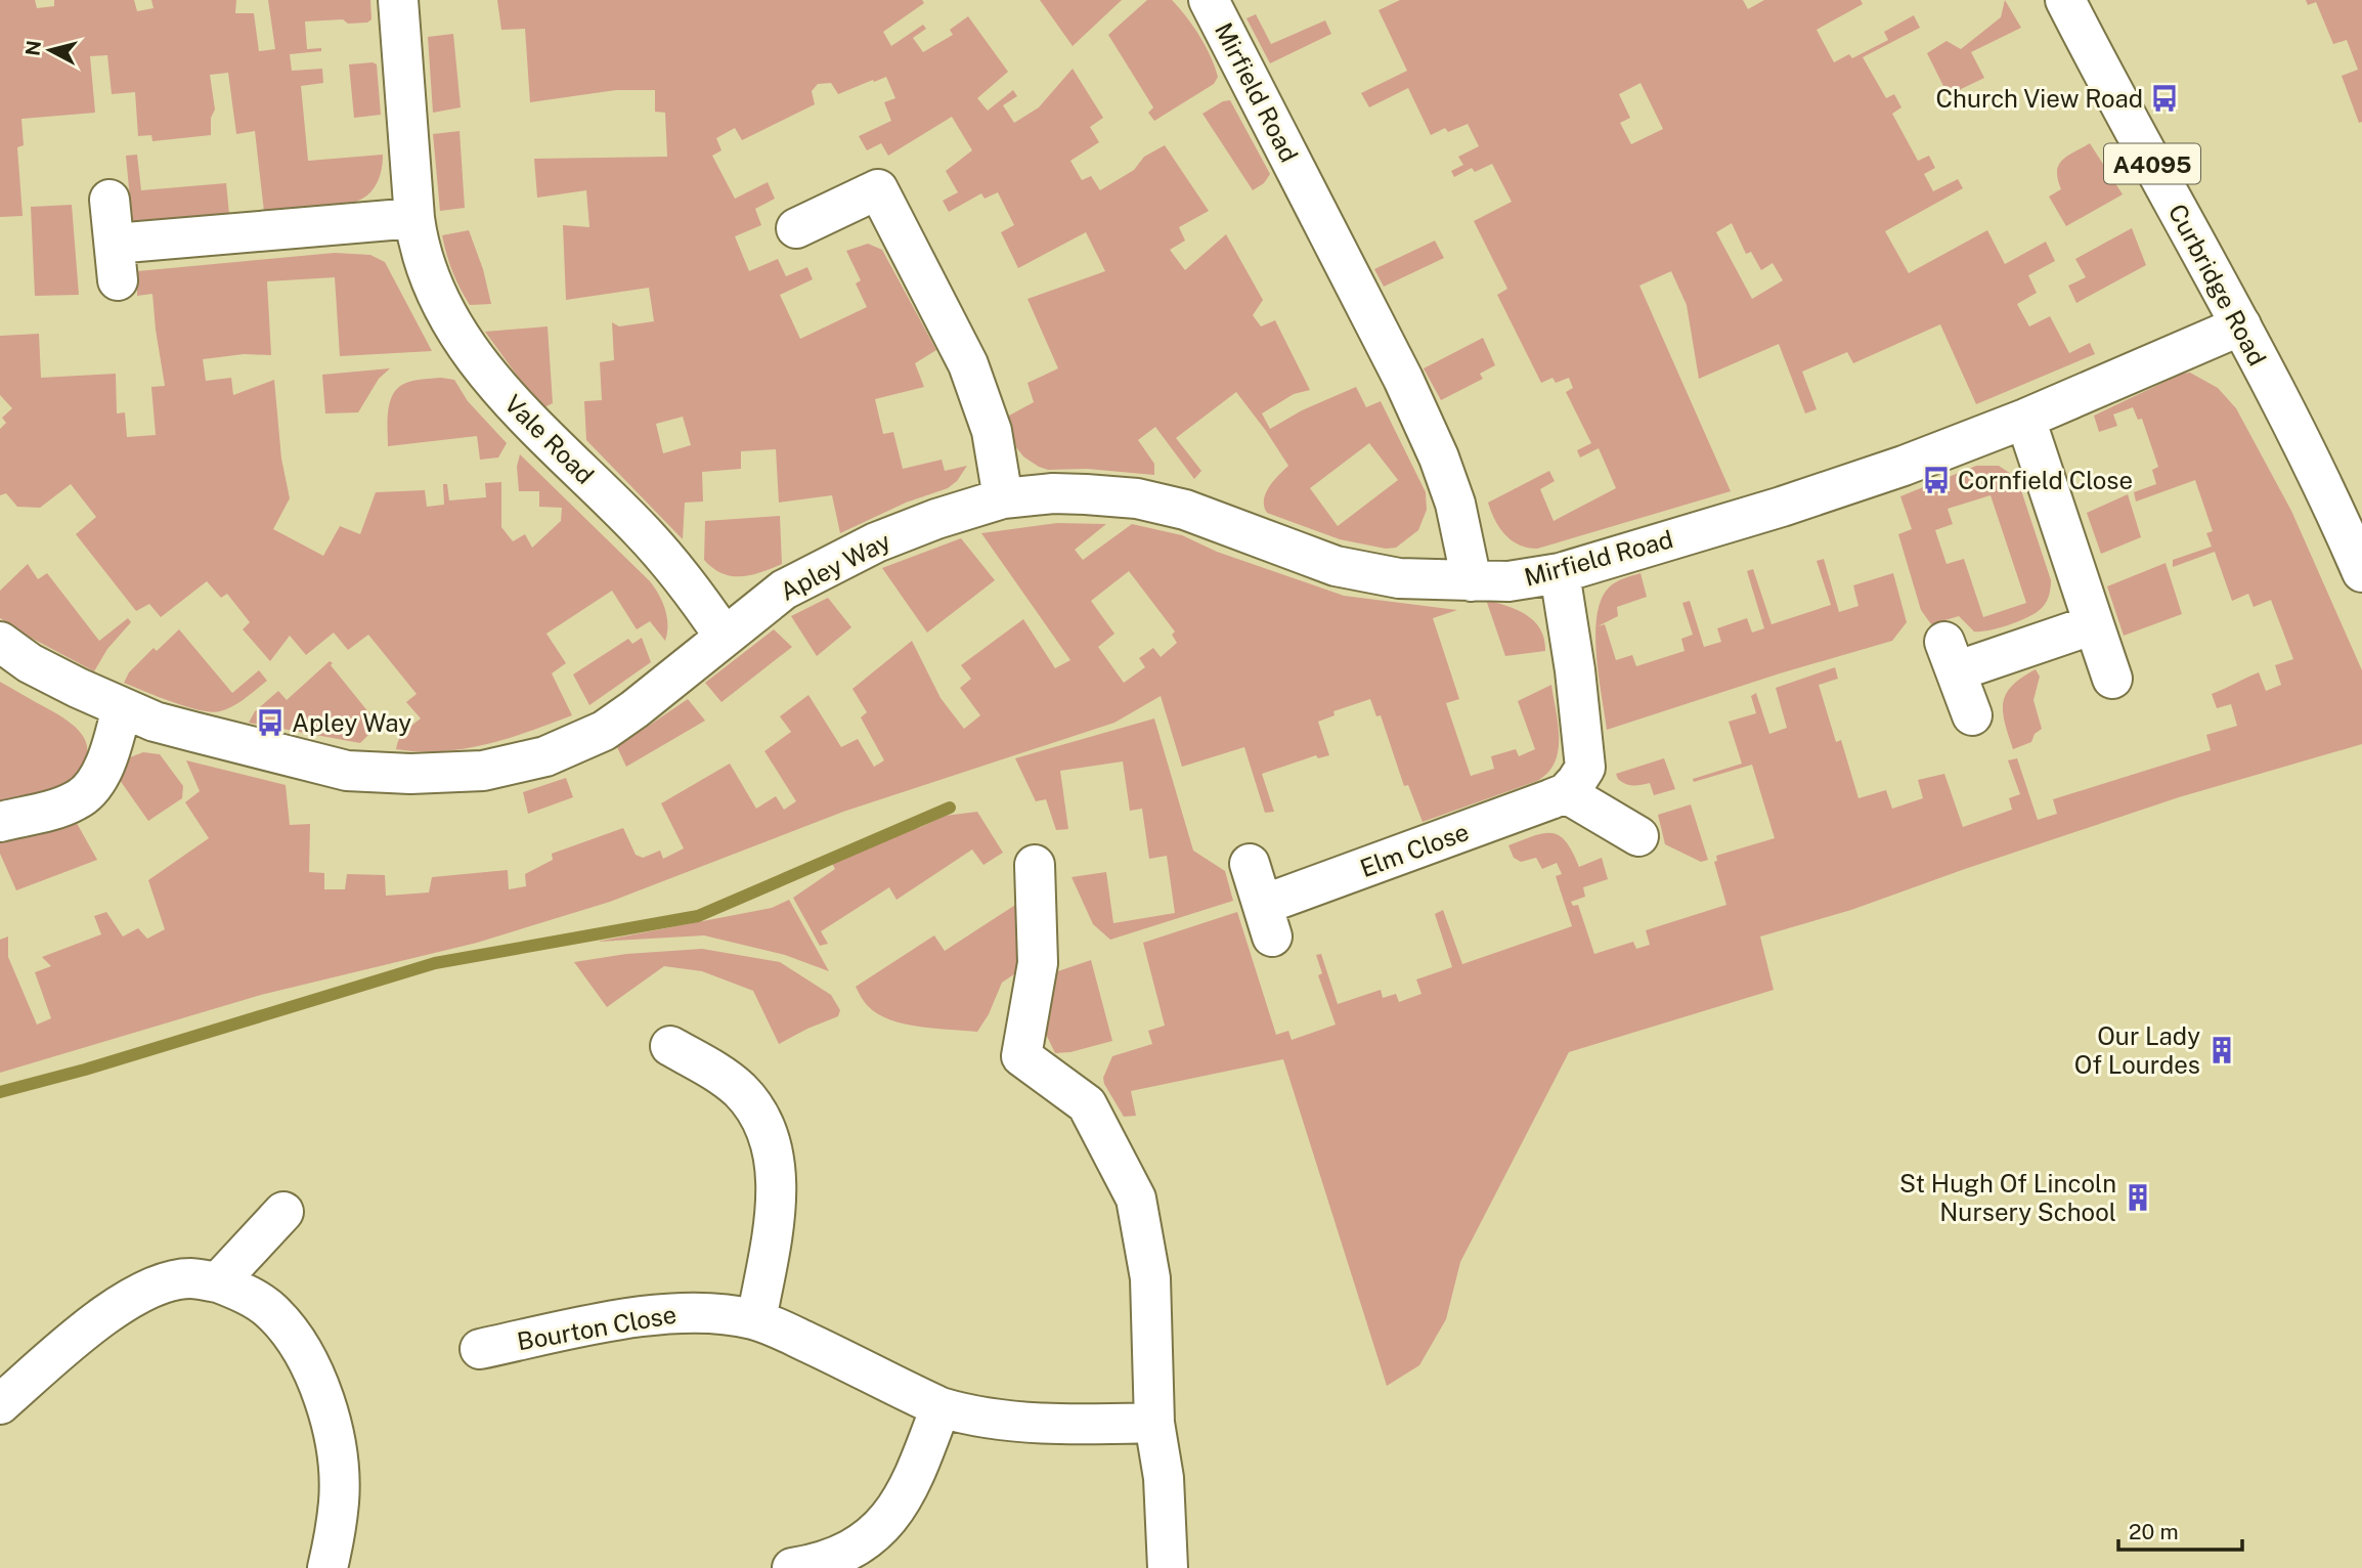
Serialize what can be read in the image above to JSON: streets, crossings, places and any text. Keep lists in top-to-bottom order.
{
  "streets": {
    "street": [
      "Mirfield Road",
      "A4095",
      "Curbridge Road",
      "Vale Road",
      "Apley Way",
      "Elm Close",
      "Bourton Close"
    ]
  },
  "crossings": [
    ["Mirfield Road", "Curbridge Road"],
    ["Mirfield Road", "Apley Way"],
    ["Vale Road", "Apley Way"]
  ],
  "places": {
    "bus stop": ["Church View Road", "Cornfield Close", "Apley Way"],
    "building": ["Our Lady Of Lourdes", "St Hugh Of Lincoln Nursery School"]
  },
  "scale_bar": "20 m",
  "north": "left"
}
